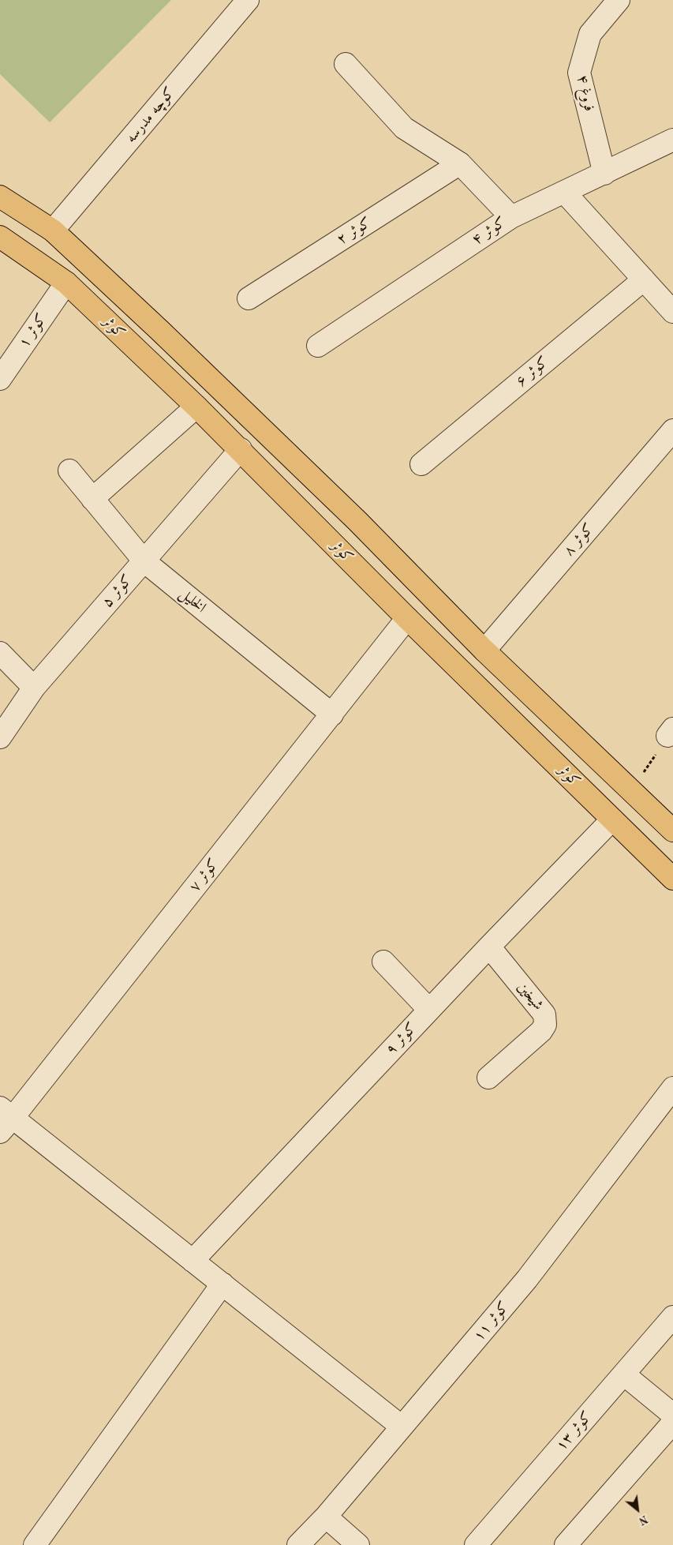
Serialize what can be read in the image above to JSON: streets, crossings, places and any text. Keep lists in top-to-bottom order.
{
  "streets": {
    "main road": ["کوثر"],
    "street": [
      "فروغ ۴",
      "کوچه مدرسه",
      "کوثر ۲",
      "کوثر ۴",
      "کوثر ۱",
      "کوثر ۶",
      "کوثر ۸",
      "کوثر ۵",
      "الخلیل",
      "کوثر ۷",
      "شیخین",
      "کوثر ۹",
      "کوثر ۱۱",
      "کوثر ۱۳"
    ]
  },
  "crossings": [
    ["فروغ ۴", "کوثر ۴"],
    ["کوچه مدرسه", "کوثر"],
    ["کوثر", "کوثر ۱"],
    ["کوثر", "کوثر ۸"],
    ["کوثر", "کوثر ۵"],
    ["کوثر", "کوثر ۷"],
    ["کوثر", "کوثر ۹"],
    ["کوثر ۵", "الخلیل"],
    ["الخلیل", "کوثر ۷"],
    ["شیخین", "کوثر ۹"]
  ],
  "north": "bottom right"
}
